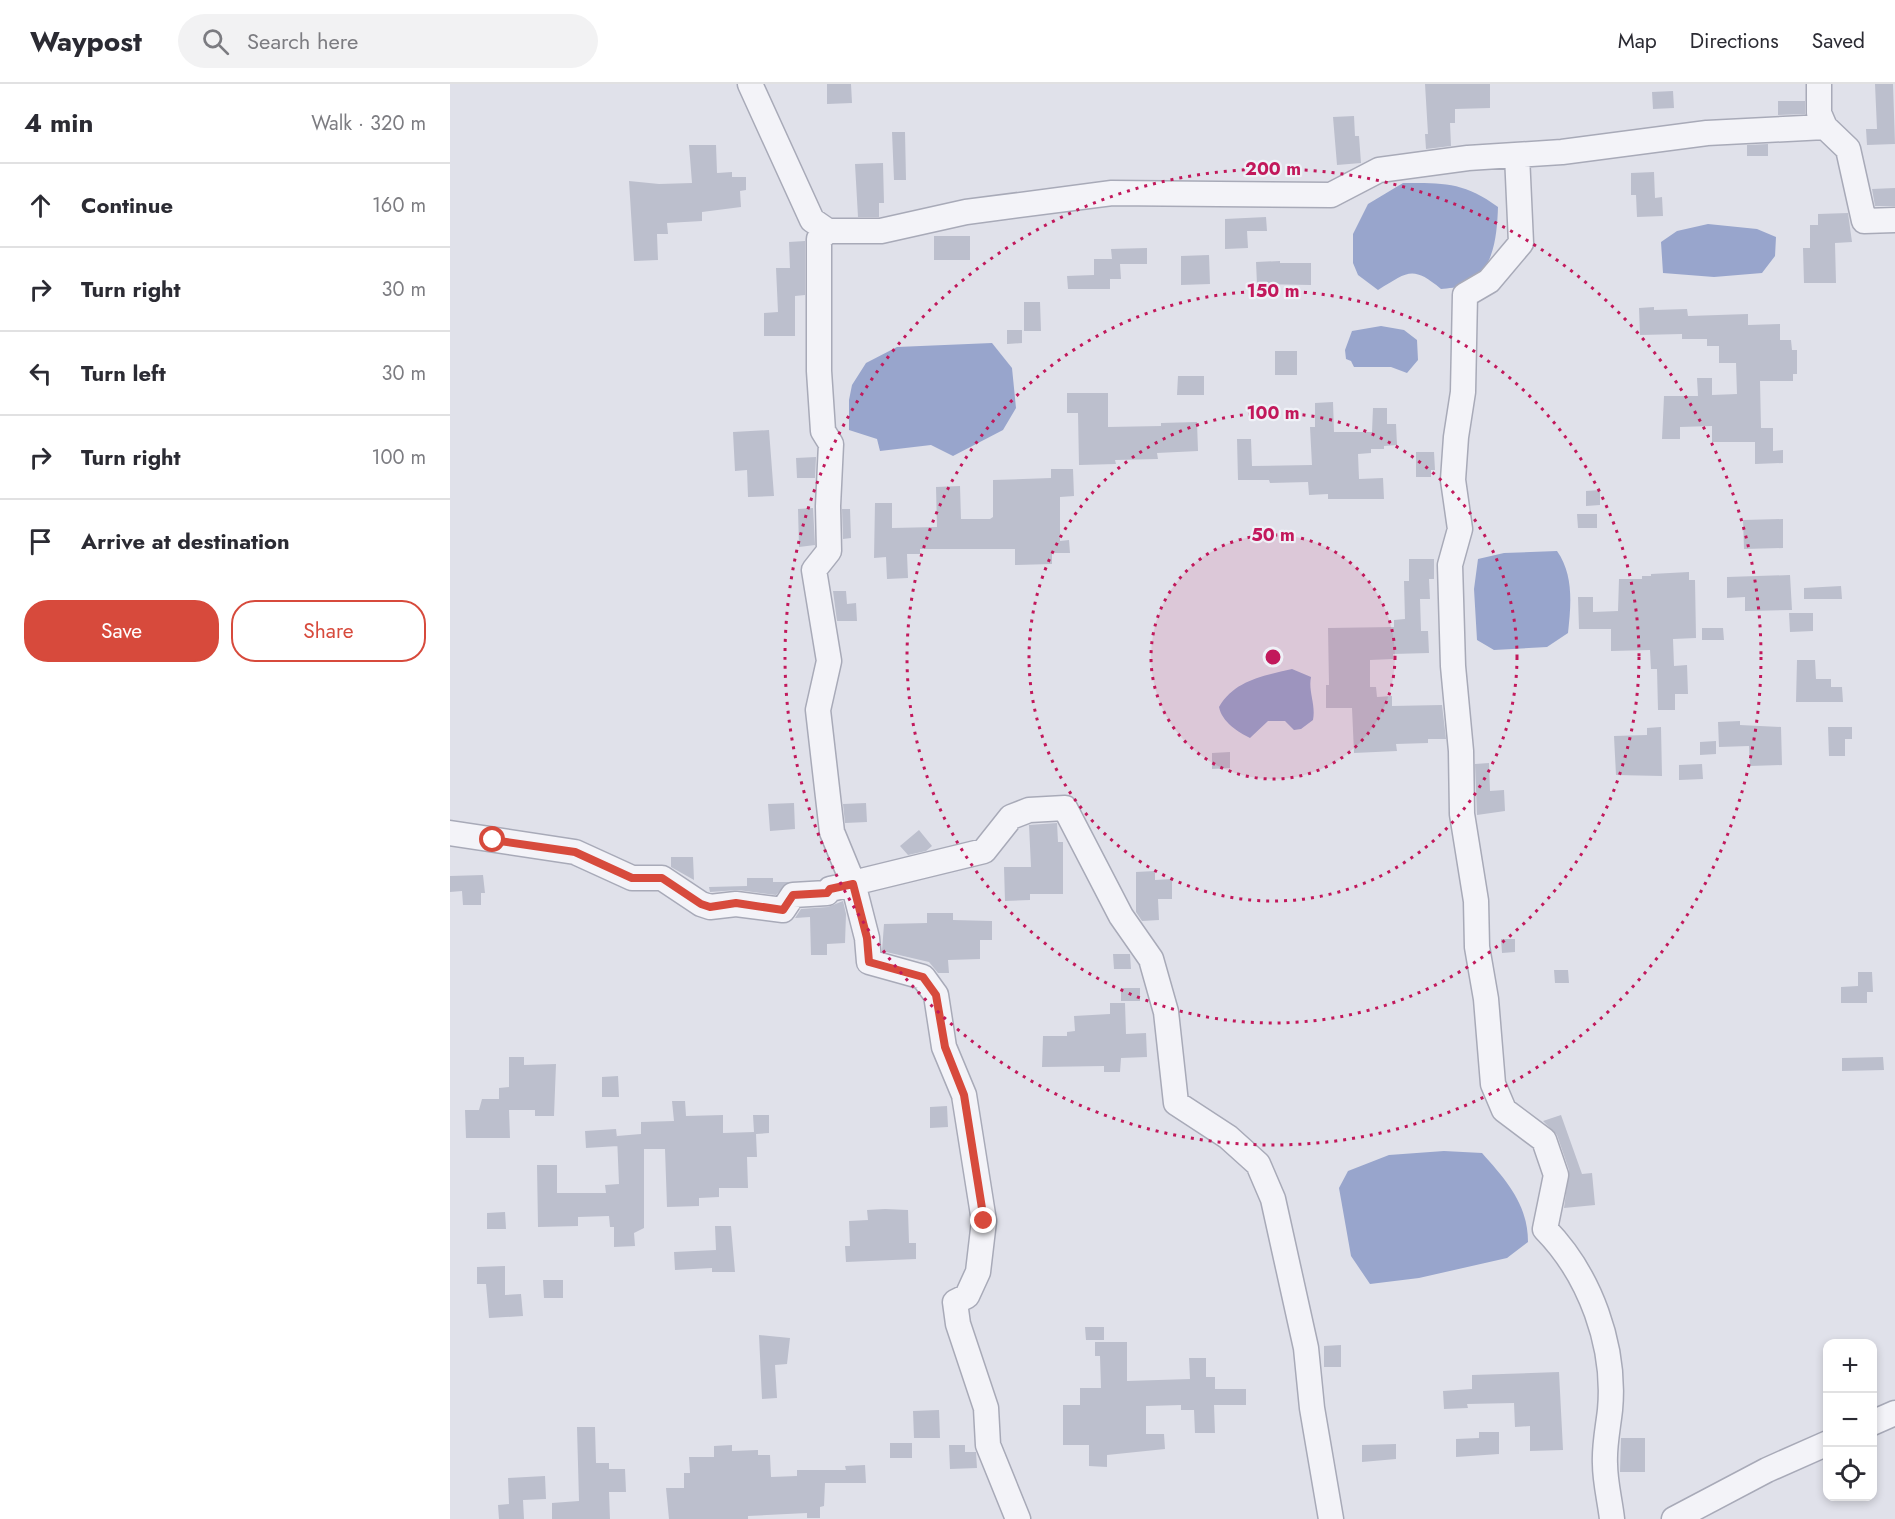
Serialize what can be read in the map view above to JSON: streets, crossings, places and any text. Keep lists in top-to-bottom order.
{
  "page": {
    "header": "Waypost",
    "search": "Search here",
    "nav": ["Map", "Directions", "Saved"],
    "heading": ["4 min", "Walk · 320 m"],
    "list": [
      ["Continue", "160 m"],
      ["Turn right", "30 m"],
      ["Turn left", "30 m"],
      ["Turn right", "100 m"],
      "Arrive at destination"
    ],
    "buttons": ["Save", "Share"],
    "map_buttons": ["+", "−"]
  },
  "rings": [
    "200 m",
    "150 m",
    "100 m",
    "50 m"
  ]
}
